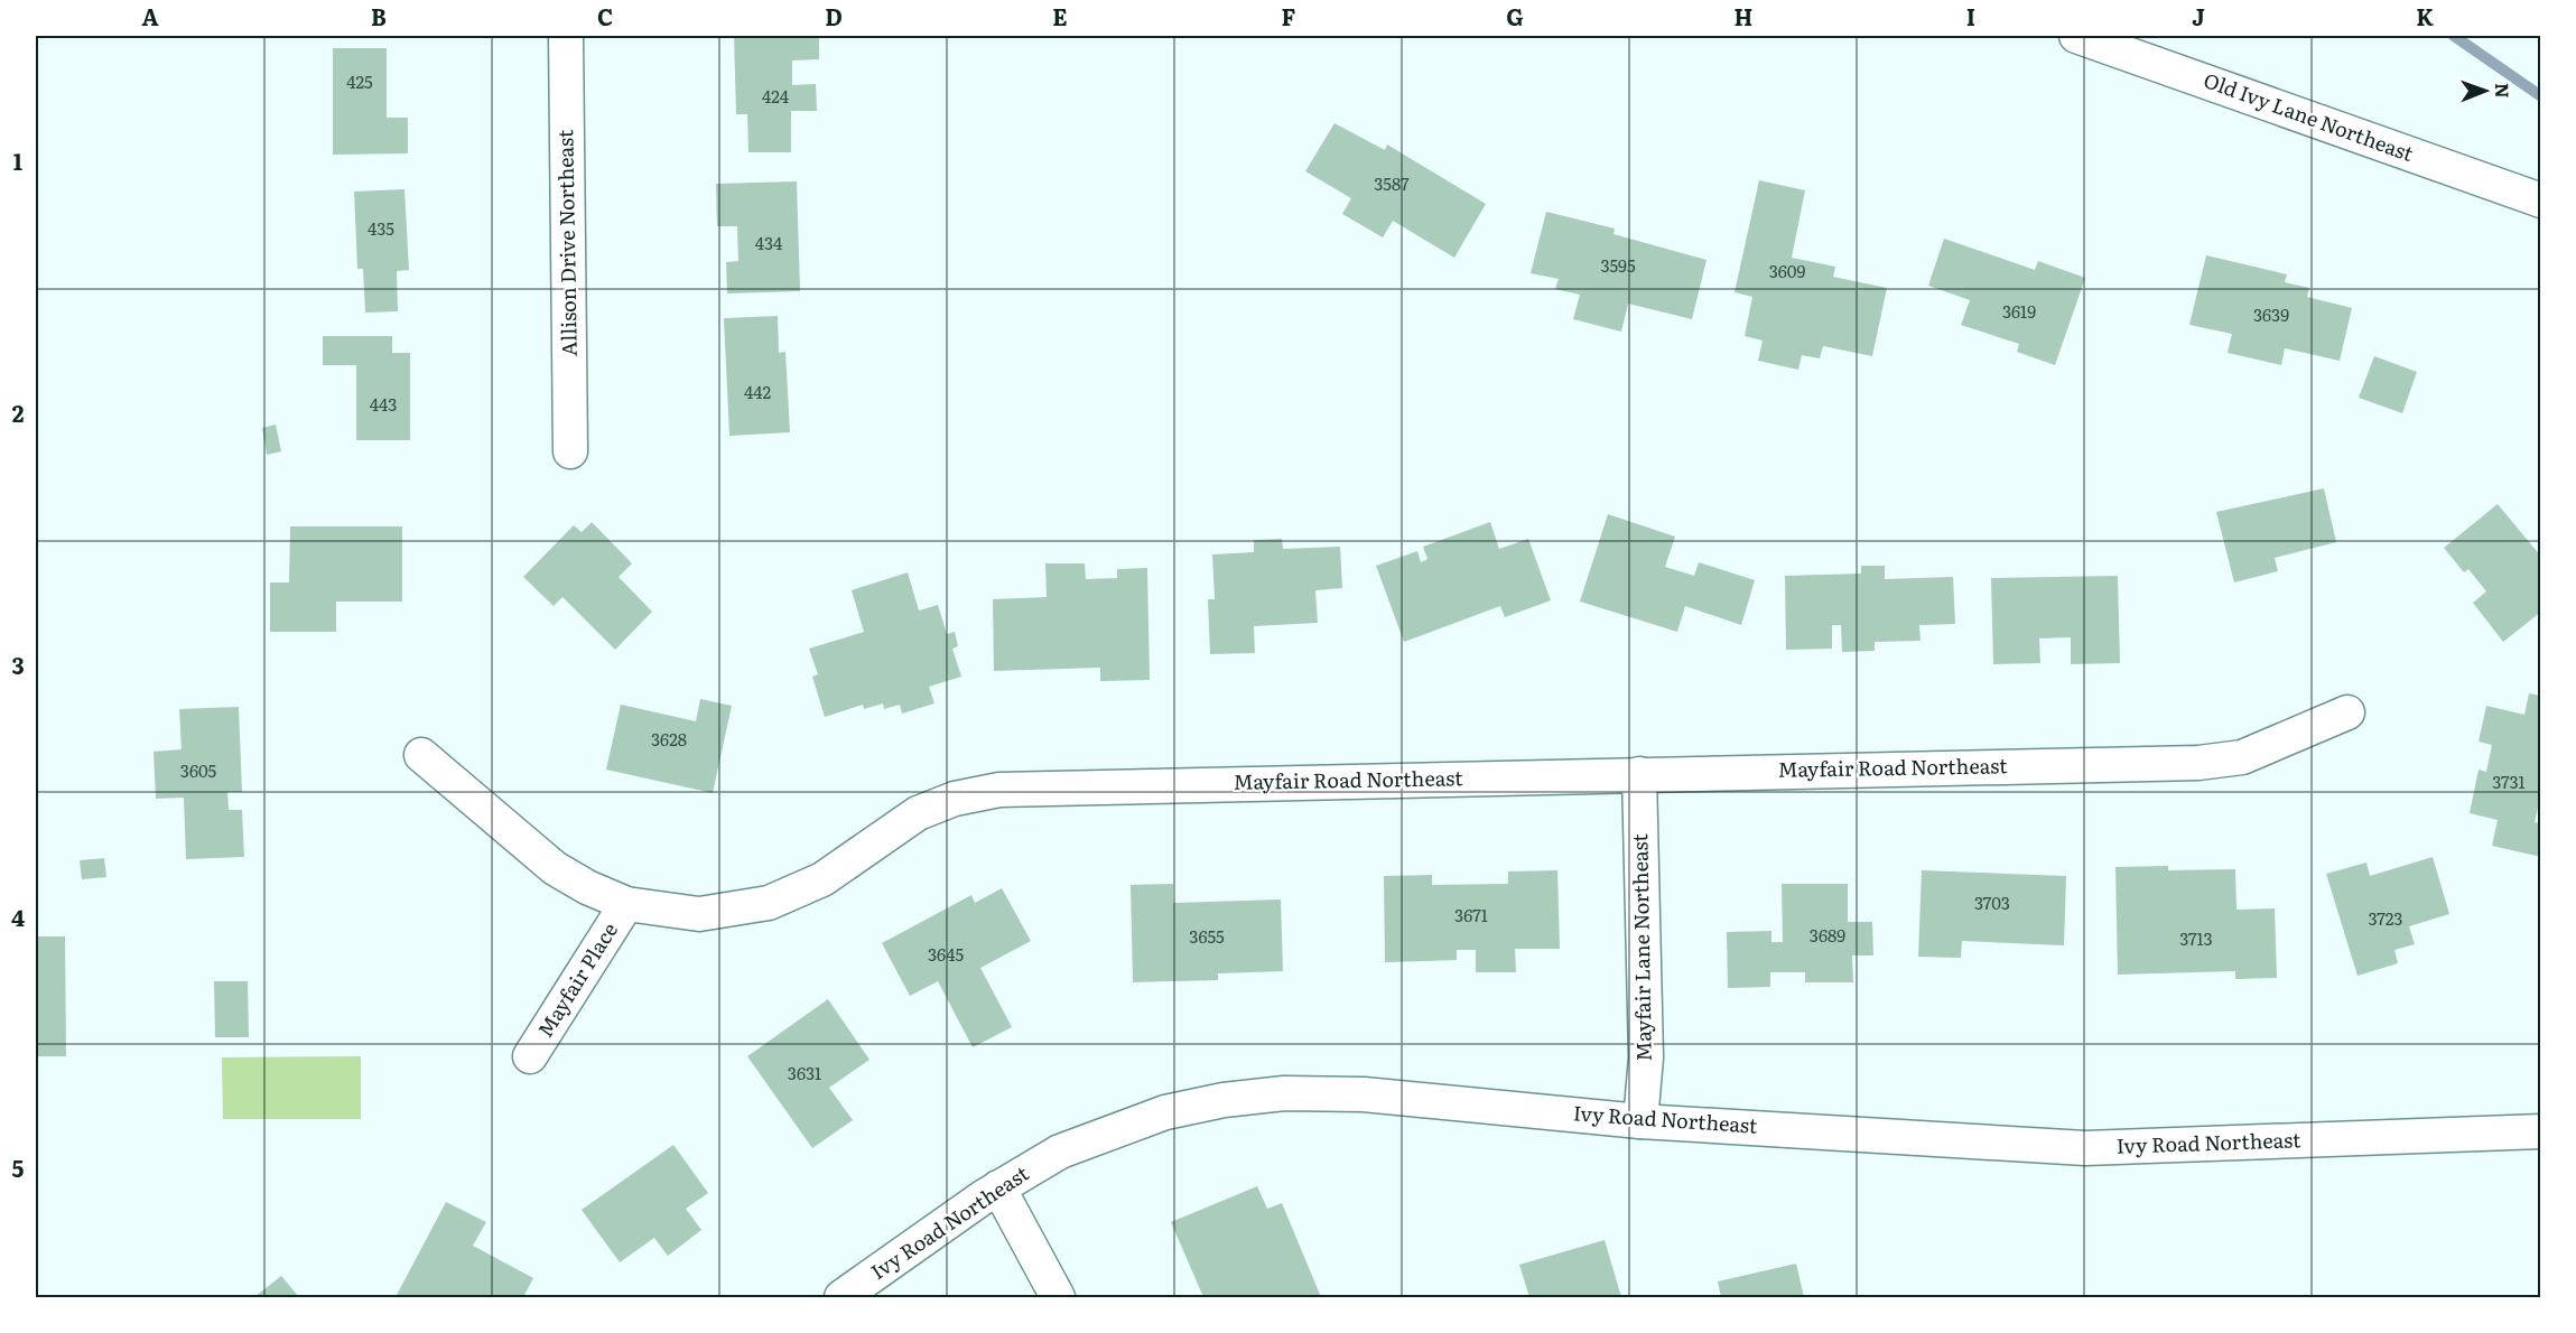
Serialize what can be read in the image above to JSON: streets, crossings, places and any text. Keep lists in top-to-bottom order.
{
  "streets": {
    "street": [
      "Old Ivy Lane Northeast",
      "Allison Drive Northeast",
      "Mayfair Road Northeast",
      "Mayfair Lane Northeast",
      "Mayfair Place",
      "Ivy Road Northeast"
    ]
  },
  "crossings": [
    ["Mayfair Road Northeast", "Mayfair Lane Northeast"],
    ["Mayfair Road Northeast", "Mayfair Place"],
    ["Mayfair Lane Northeast", "Ivy Road Northeast"]
  ],
  "house_numbers": [
    "425",
    "424",
    "3587",
    "435",
    "434",
    "3595",
    "3609",
    "3619",
    "3639",
    "442",
    "443",
    "3628",
    "3605",
    "3731",
    "3703",
    "3671",
    "3723",
    "3689",
    "3655",
    "3713",
    "3645",
    "3631"
  ],
  "north": "right",
  "grid": {
    "columns": [
      "A",
      "B",
      "C",
      "D",
      "E",
      "F",
      "G",
      "H",
      "I",
      "J",
      "K"
    ],
    "rows": [
      "1",
      "2",
      "3",
      "4",
      "5"
    ]
  }
}
